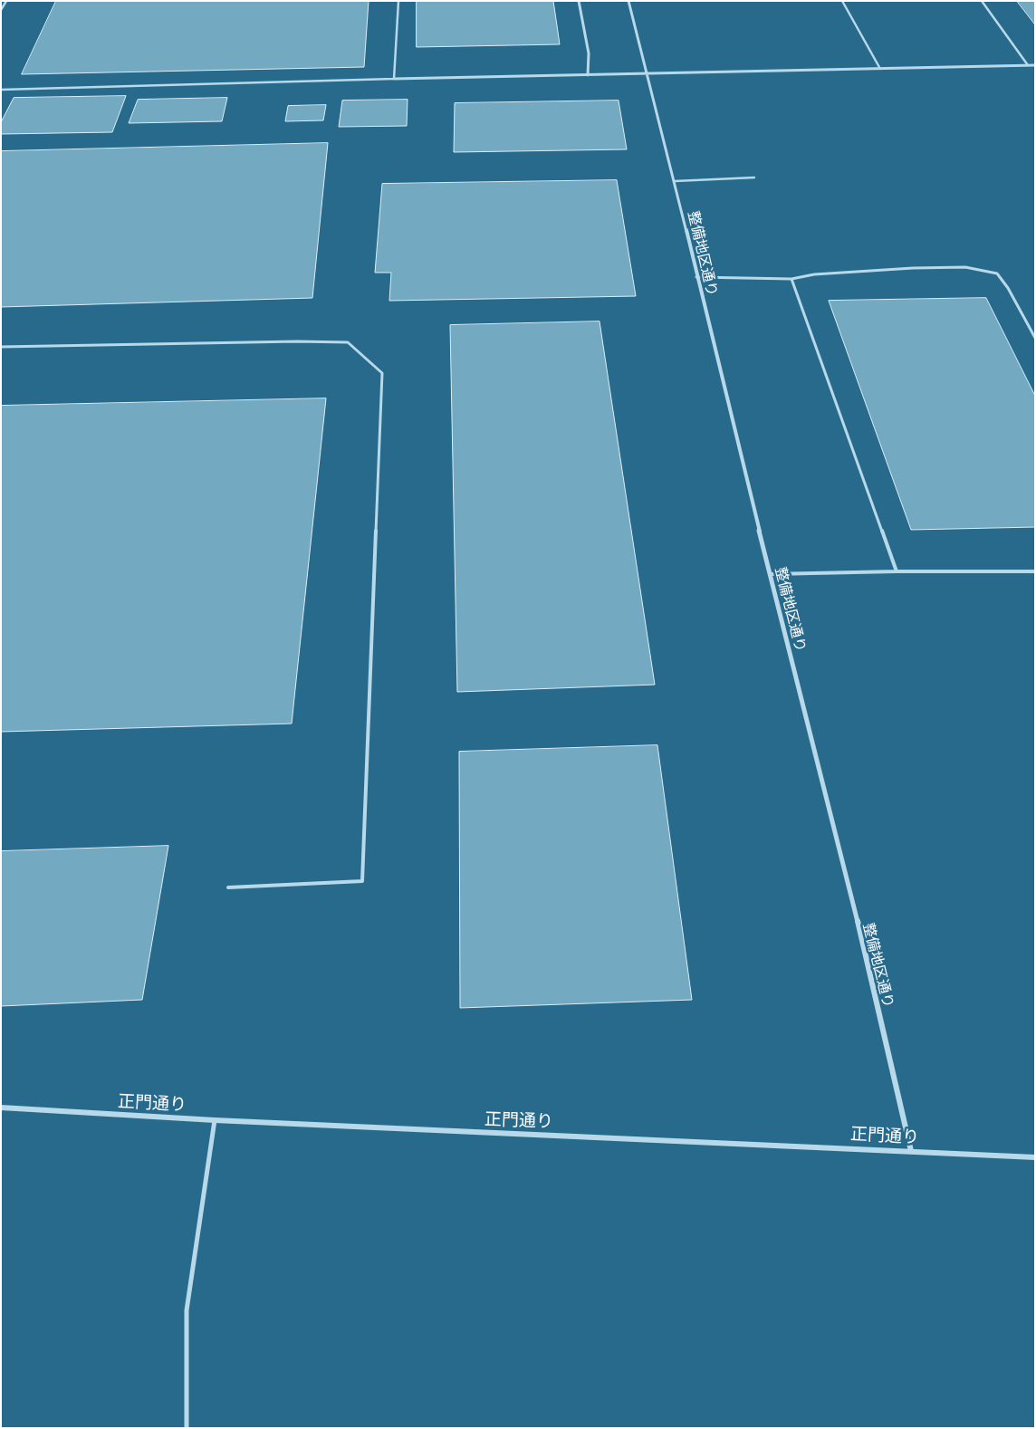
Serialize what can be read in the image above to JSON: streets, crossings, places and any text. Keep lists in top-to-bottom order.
{
  "streets": {
    "street": ["整備地区通り", "正門通り"]
  },
  "crossings": [
    ["整備地区通り", "正門通り"]
  ]
}
